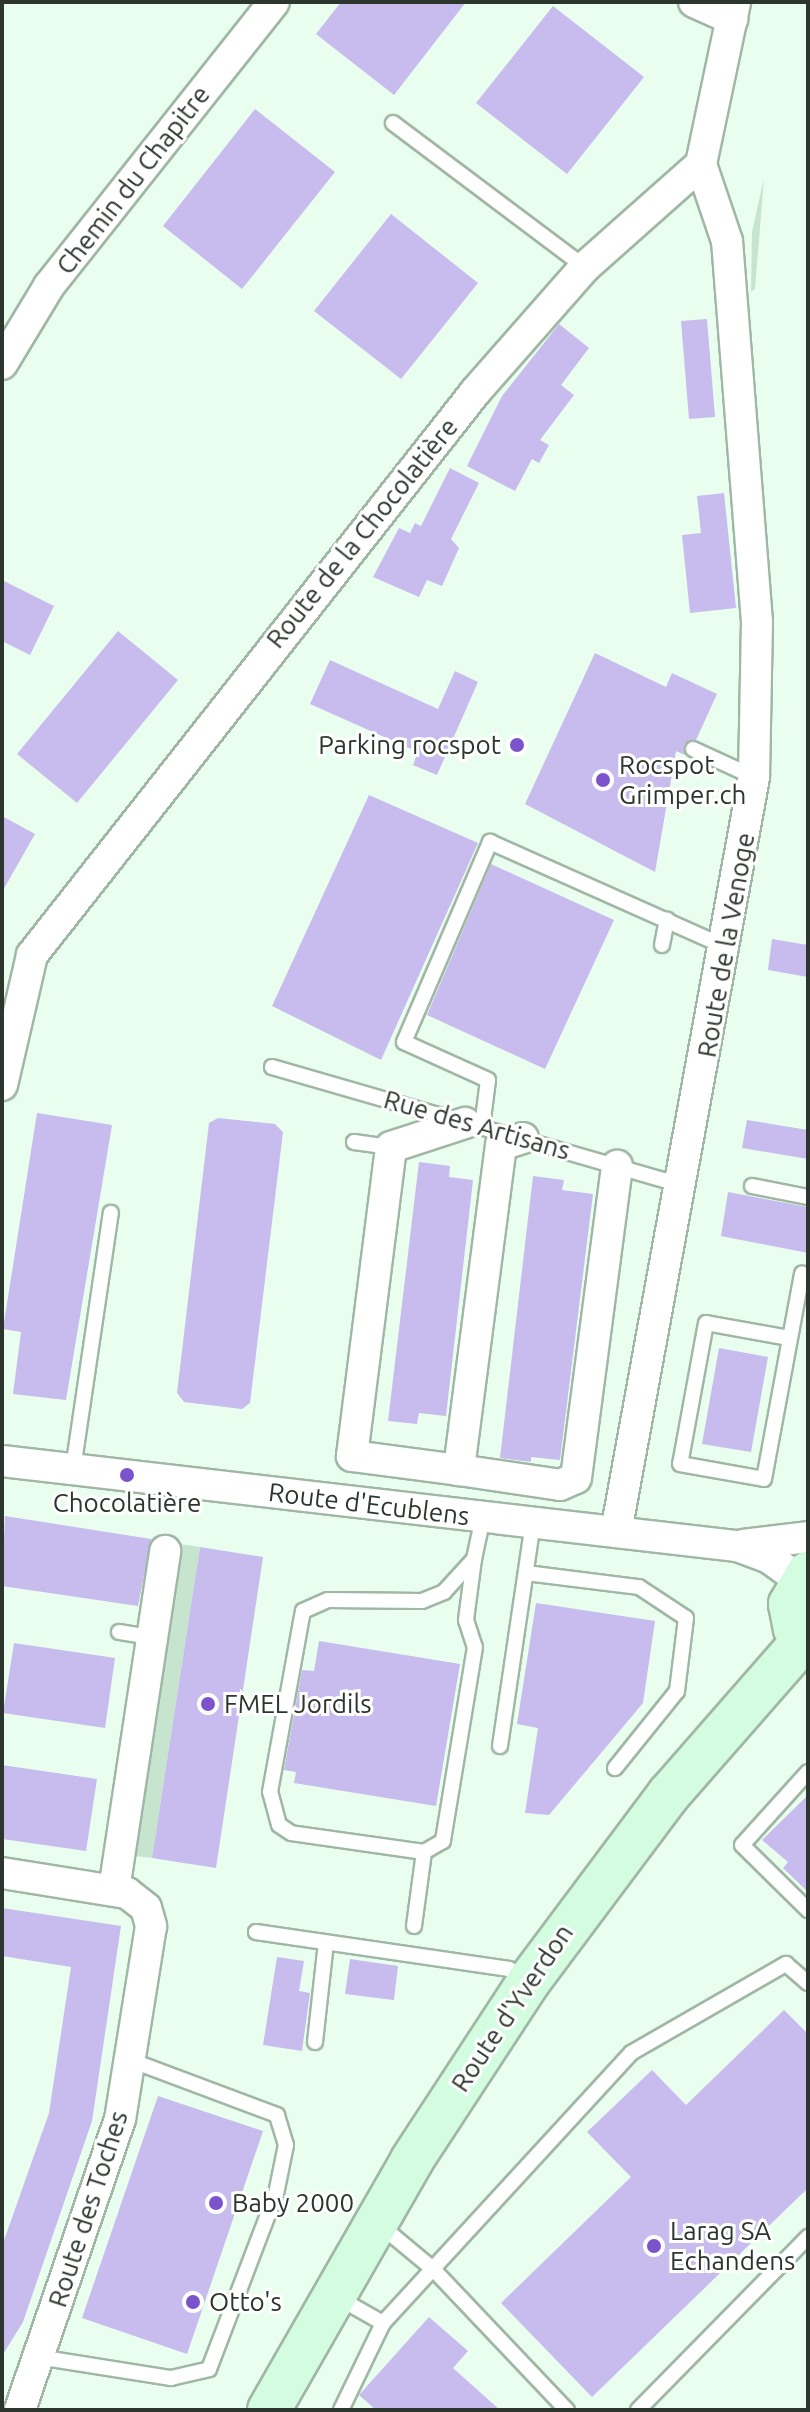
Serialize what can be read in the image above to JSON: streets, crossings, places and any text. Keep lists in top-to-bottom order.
{
  "streets": {
    "main road": ["Route d'Yverdon"],
    "street": [
      "Chemin du Chapitre",
      "Route de la Chocolatière",
      "Route de la Venoge",
      "Route d'Ecublens",
      "Route des Toches"
    ],
    "lane": ["Rue des Artisans"]
  },
  "crossings": [
    ["Route de la Chocolatière", "Route de la Venoge"],
    ["Route de la Venoge", "Rue des Artisans"],
    ["Route de la Venoge", "Route d'Ecublens"]
  ],
  "places": [
    "Parking rocspot",
    "Rocspot Grimper.ch",
    "Chocolatière",
    "FMEL Jordils",
    "Baby 2000",
    "Larag SA Echandens",
    "Otto's"
  ]
}
